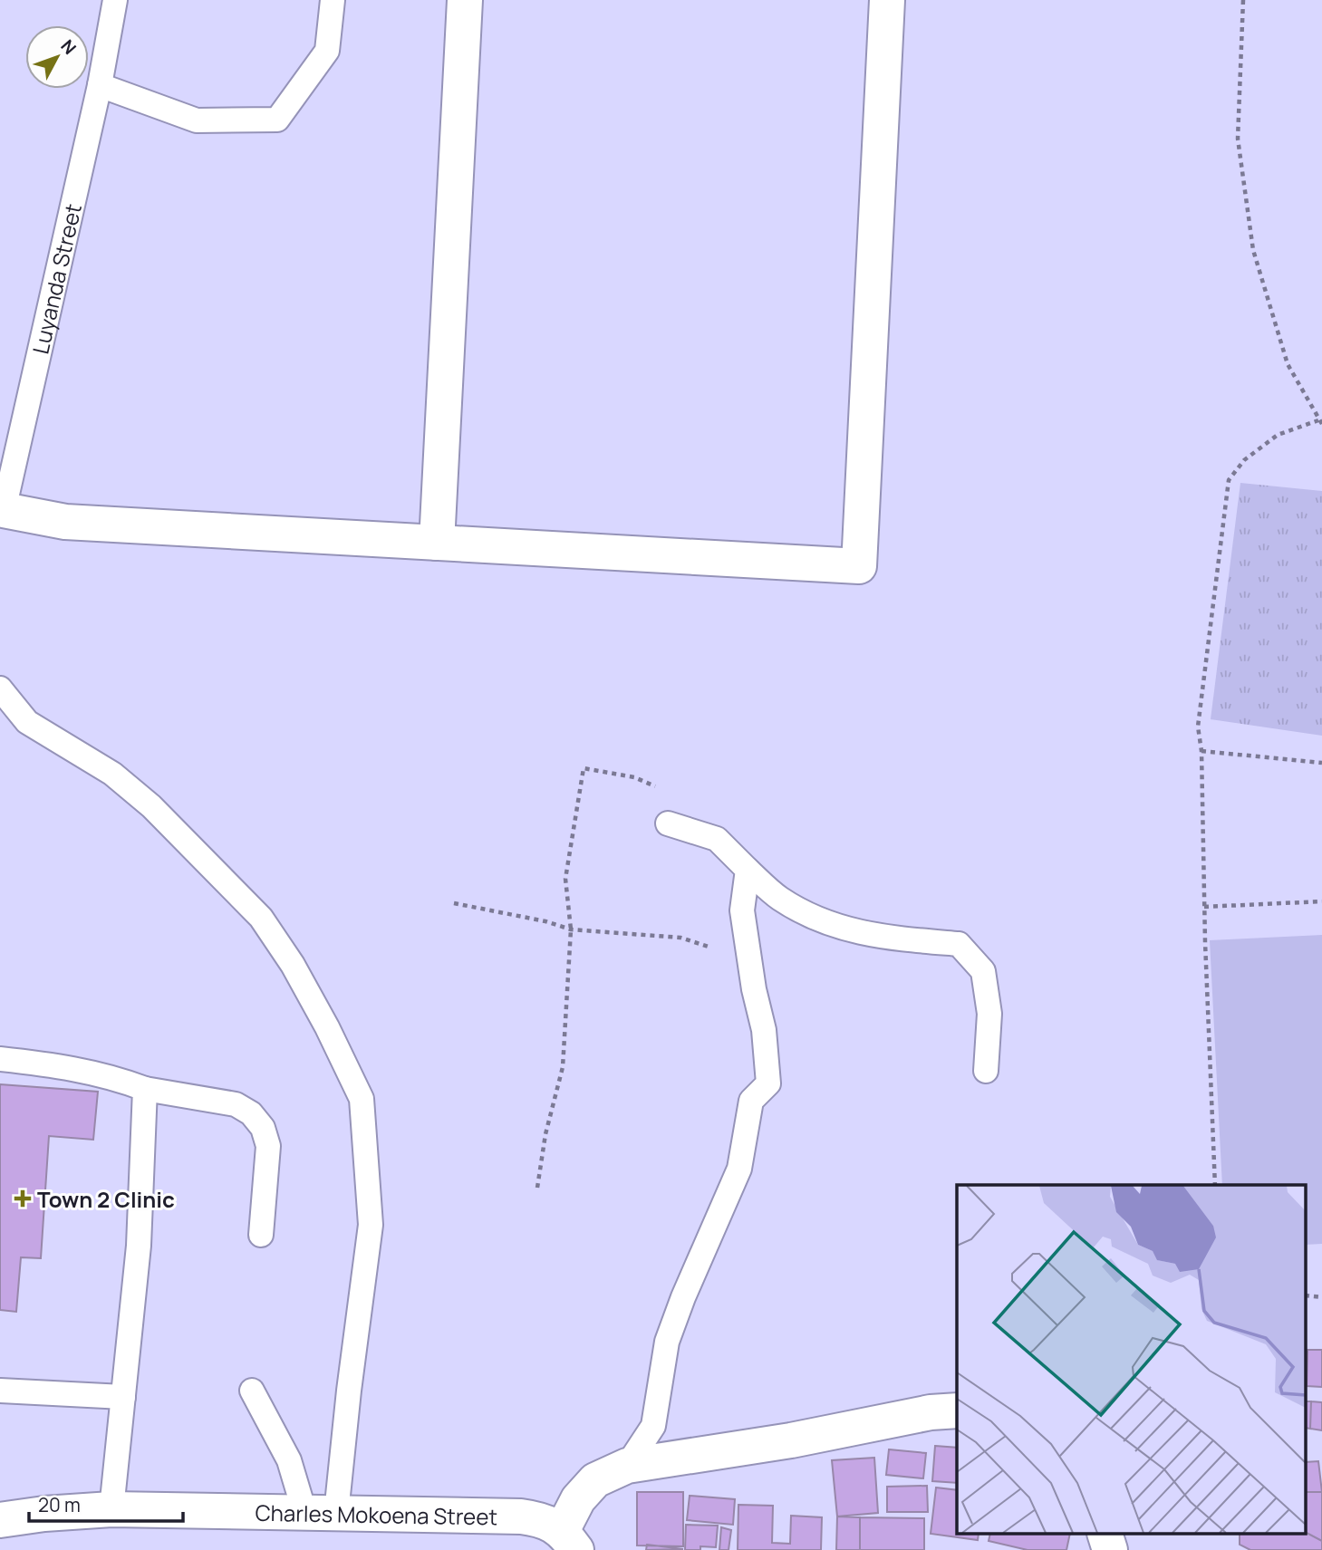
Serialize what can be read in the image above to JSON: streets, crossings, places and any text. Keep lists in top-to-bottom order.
{
  "streets": {
    "street": ["Charles Mokoena Street"],
    "lane": ["Luyanda Street"]
  },
  "places": {
    "health": ["Town 2 Clinic"]
  },
  "scale_bar": "20 m",
  "north": "top right"
}
